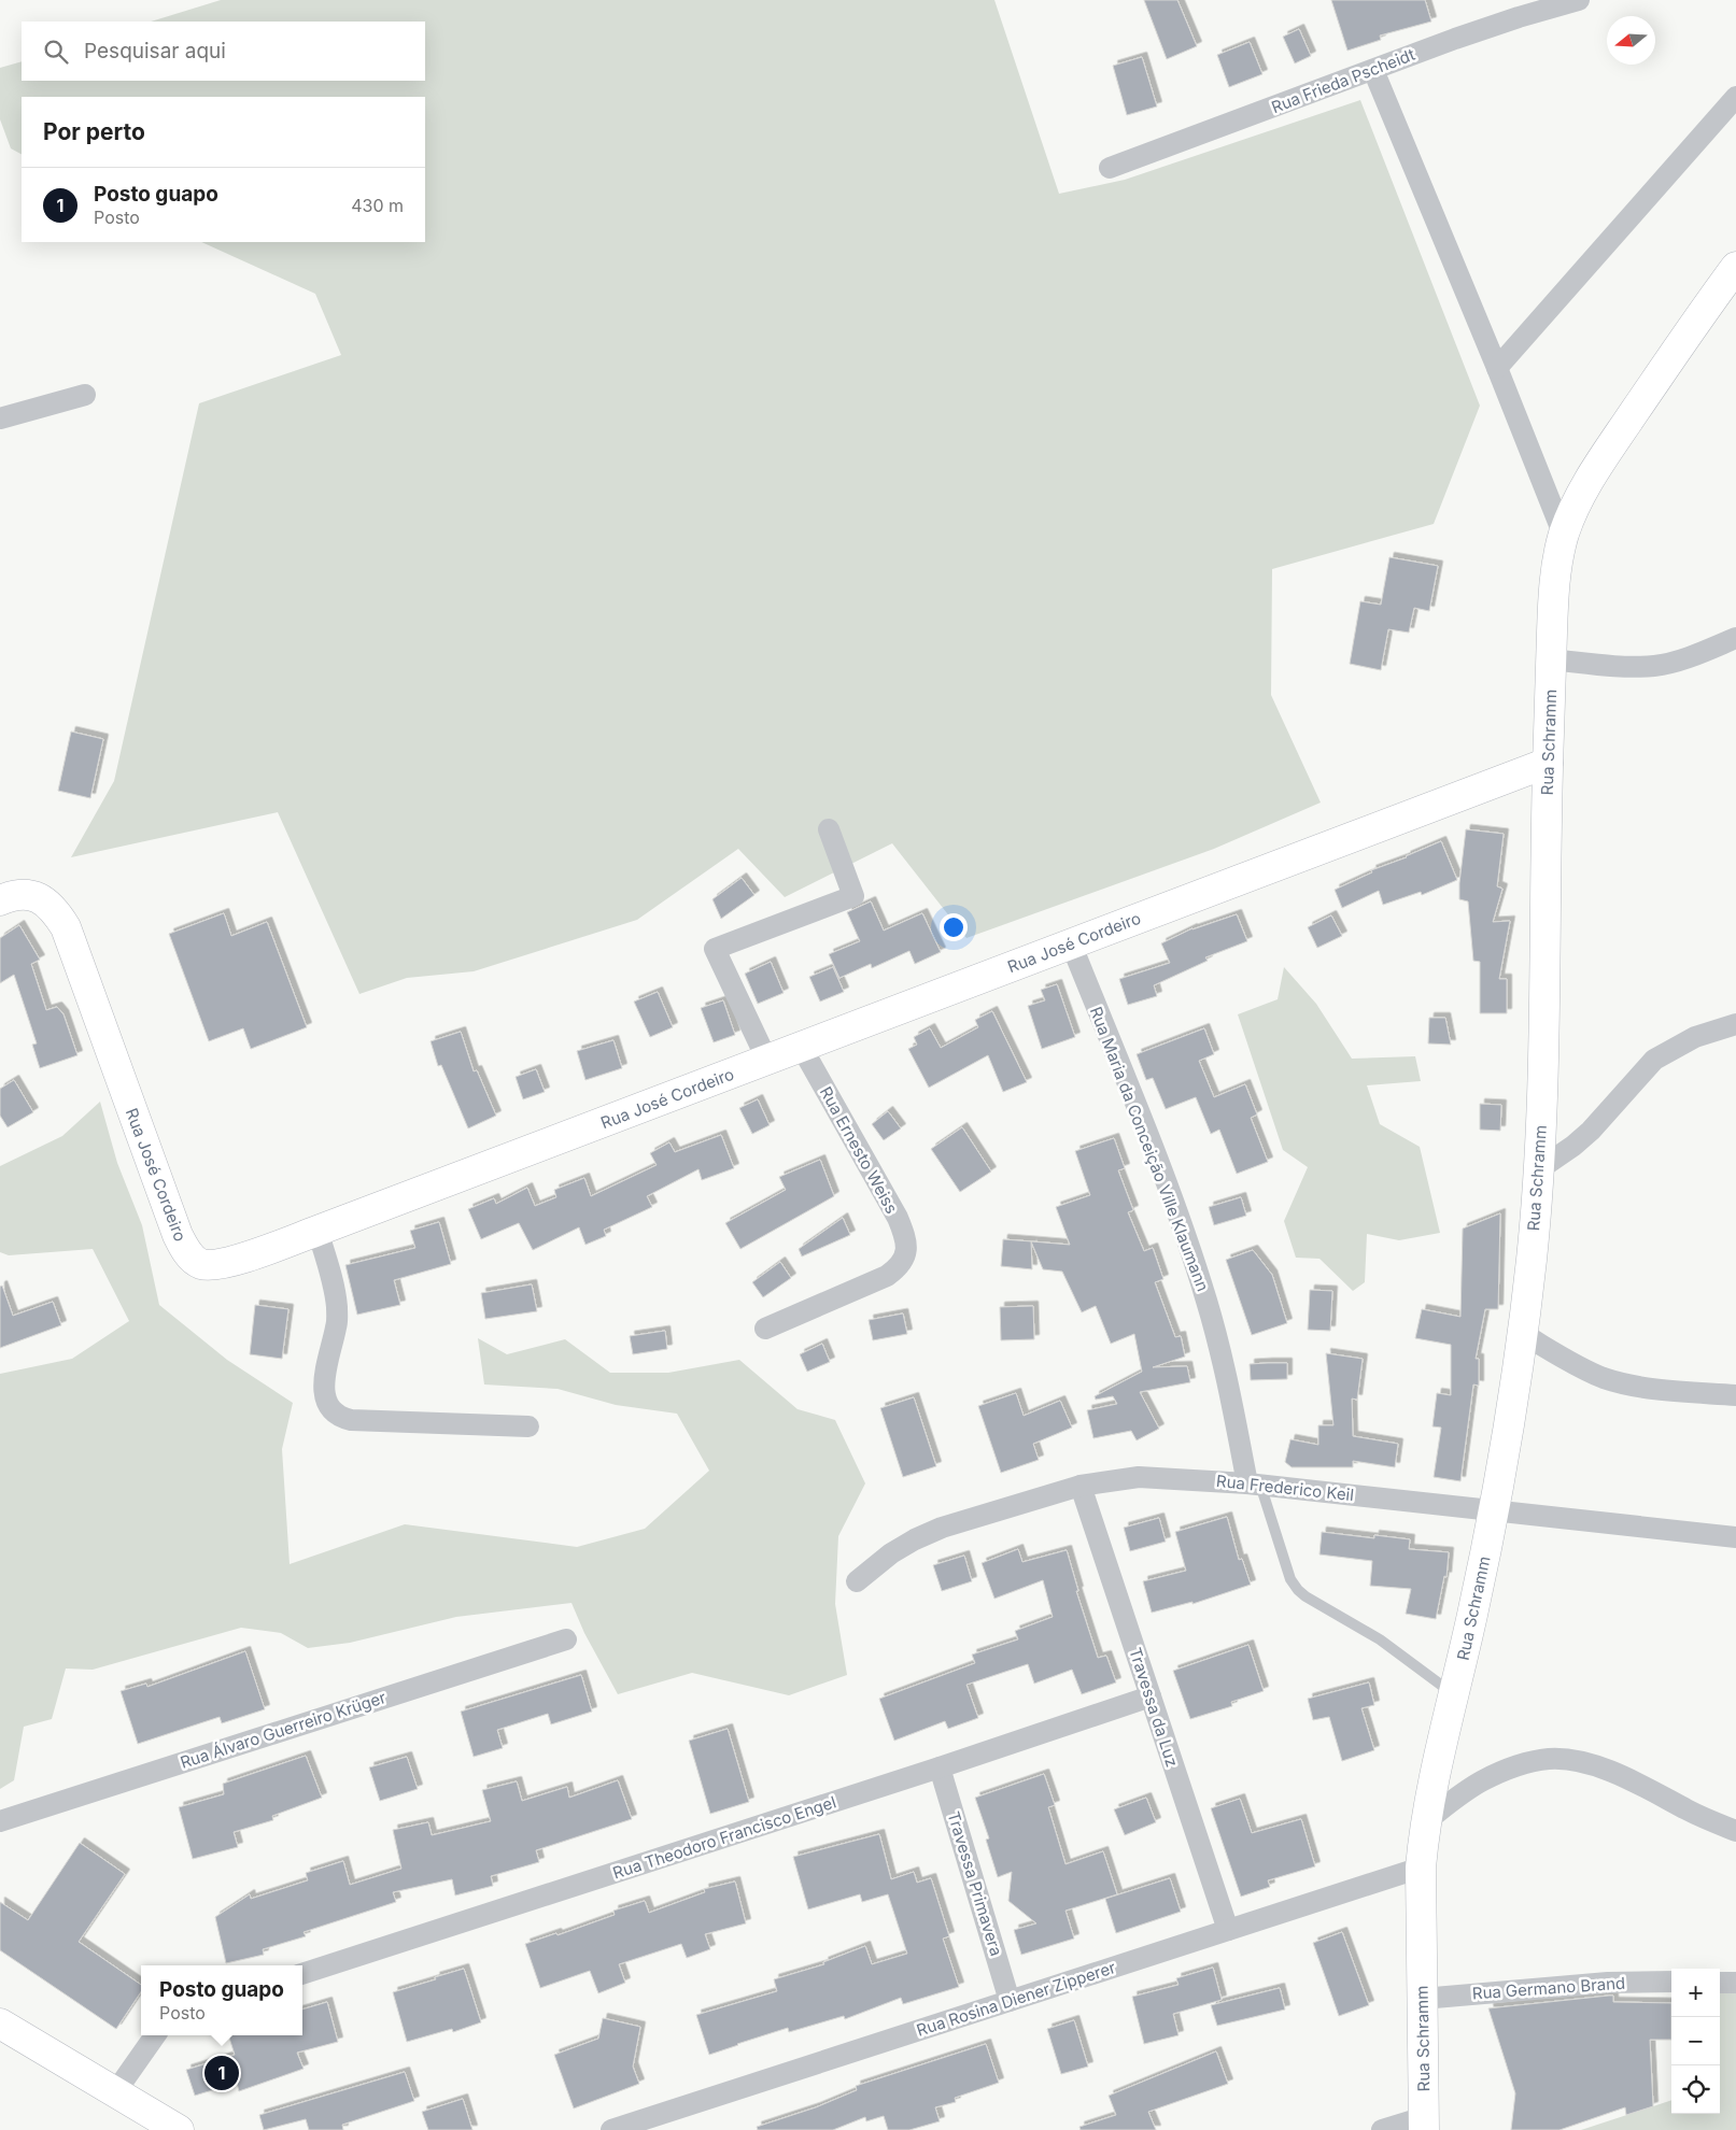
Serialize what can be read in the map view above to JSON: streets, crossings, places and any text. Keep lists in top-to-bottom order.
{
  "streets": {
    "street": [
      "Rua Frieda Pscheidt",
      "Rua Schramm",
      "Rua José Cordeiro",
      "Rua Maria da Conceição Ville Klaumann",
      "Rua Ernesto Weiss",
      "Rua Frederico Keil",
      "Travessa da Luz",
      "Rua Álvaro Guerreiro Krüger",
      "Rua Theodoro Francisco Engel",
      "Travessa Primavera",
      "Rua Germano Brand",
      "Rua Rosina Diener Zipperer"
    ]
  },
  "crossings": [
    ["Rua Schramm", "Rua José Cordeiro"],
    ["Rua Schramm", "Rua Frederico Keil"],
    ["Rua Schramm", "Rua Germano Brand"],
    ["Rua Schramm", "Rua Rosina Diener Zipperer"],
    ["Rua José Cordeiro", "Rua Maria da Conceição Ville Klaumann"],
    ["Rua José Cordeiro", "Rua Ernesto Weiss"],
    ["Rua Maria da Conceição Ville Klaumann", "Rua Frederico Keil"],
    ["Rua Frederico Keil", "Travessa da Luz"],
    ["Travessa da Luz", "Rua Theodoro Francisco Engel"],
    ["Travessa da Luz", "Rua Rosina Diener Zipperer"],
    ["Rua Theodoro Francisco Engel", "Travessa Primavera"],
    ["Travessa Primavera", "Rua Rosina Diener Zipperer"]
  ],
  "north": "left",
  "page": {
    "search": "Pesquisar aqui",
    "heading": "Por perto",
    "list": [
      {
        "mark": "1",
        "name": "Posto guapo",
        "note": "Posto",
        "value": "430 m"
      }
    ],
    "popup": ["Posto guapo", "Posto"],
    "map_buttons": ["+", "−"],
    "pins": "1"
  }
}
